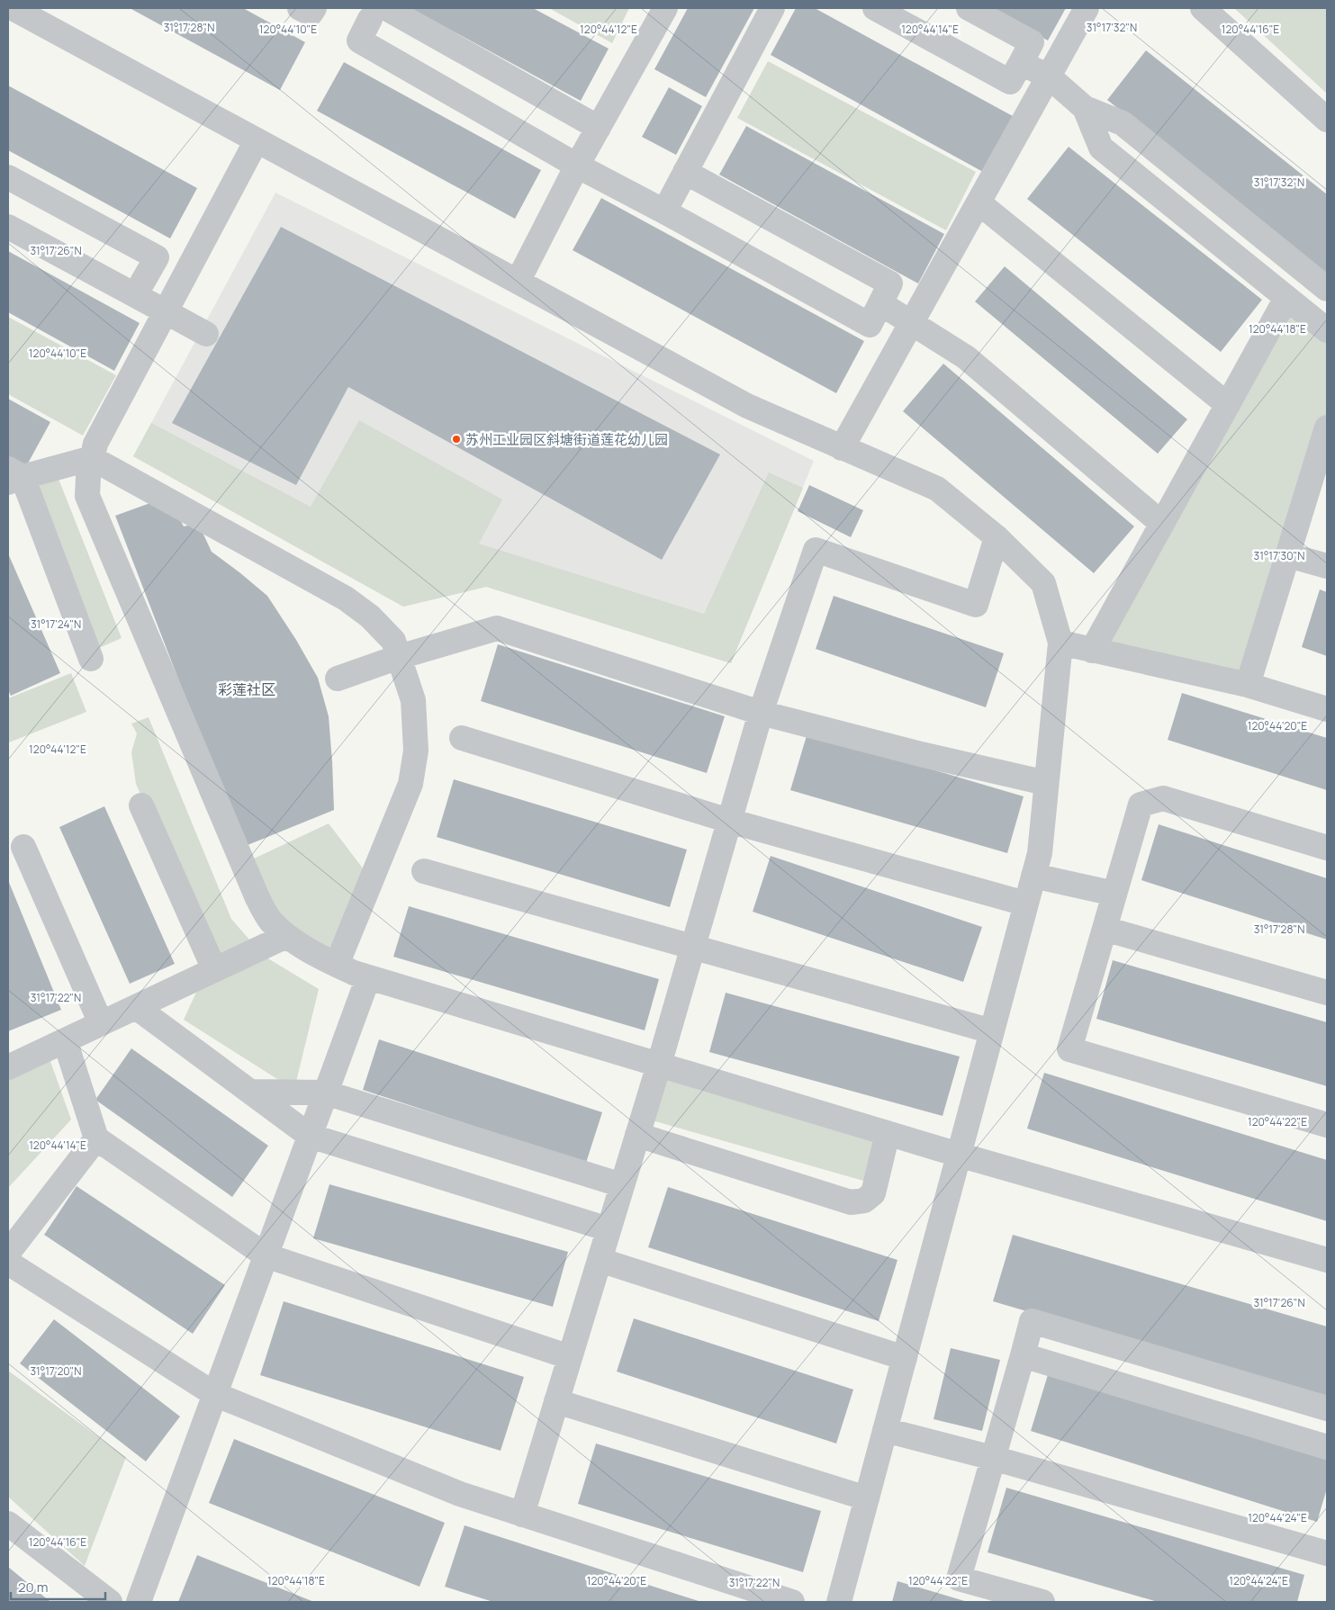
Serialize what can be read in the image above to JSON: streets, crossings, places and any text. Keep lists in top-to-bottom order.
{
  "districts": ["彩莲社区"],
  "places": ["苏州工业园区斜塘街道莲花幼儿园"],
  "scale_bar": "20 m",
  "coordinates": [
    "31°17'32\"N",
    "31°17'28\"N",
    "120°44'10\"E",
    "120°44'12\"E",
    "120°44'14\"E",
    "120°44'16\"E",
    "31°17'26\"N",
    "120°44'18\"E",
    "31°17'30\"N",
    "31°17'24\"N",
    "120°44'20\"E",
    "31°17'22\"N",
    "120°44'22\"E",
    "31°17'20\"N",
    "120°44'24\"E"
  ]
}
